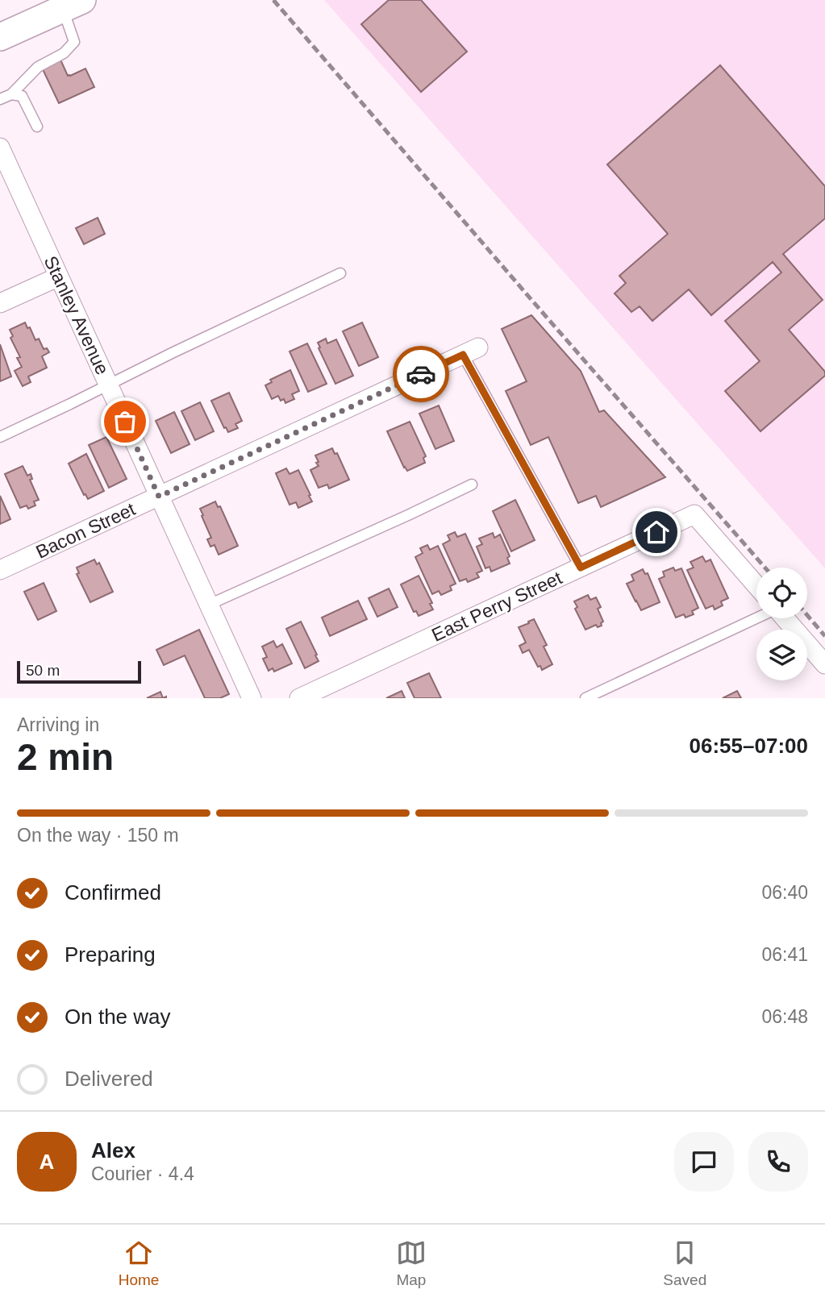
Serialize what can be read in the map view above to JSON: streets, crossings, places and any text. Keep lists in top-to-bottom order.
{
  "streets": {
    "street": ["Stanley Avenue", "Bacon Street", "East Perry Street"]
  },
  "crossings": [
    ["Stanley Avenue", "Bacon Street"]
  ],
  "scale_bar": "50 m",
  "page": {
    "scale": "50 m",
    "heading": ["2 min", "Arriving in", "06:55–07:00"],
    "panel": ["Alex", "Courier · 4.4"],
    "bar": "On the way · 150 m",
    "list": [
      ["Confirmed", "06:40"],
      ["Preparing", "06:41"],
      ["On the way", "06:48"],
      "Delivered"
    ],
    "round": "A",
    "tabs": ["Home", "Map", "Saved"]
  }
}
